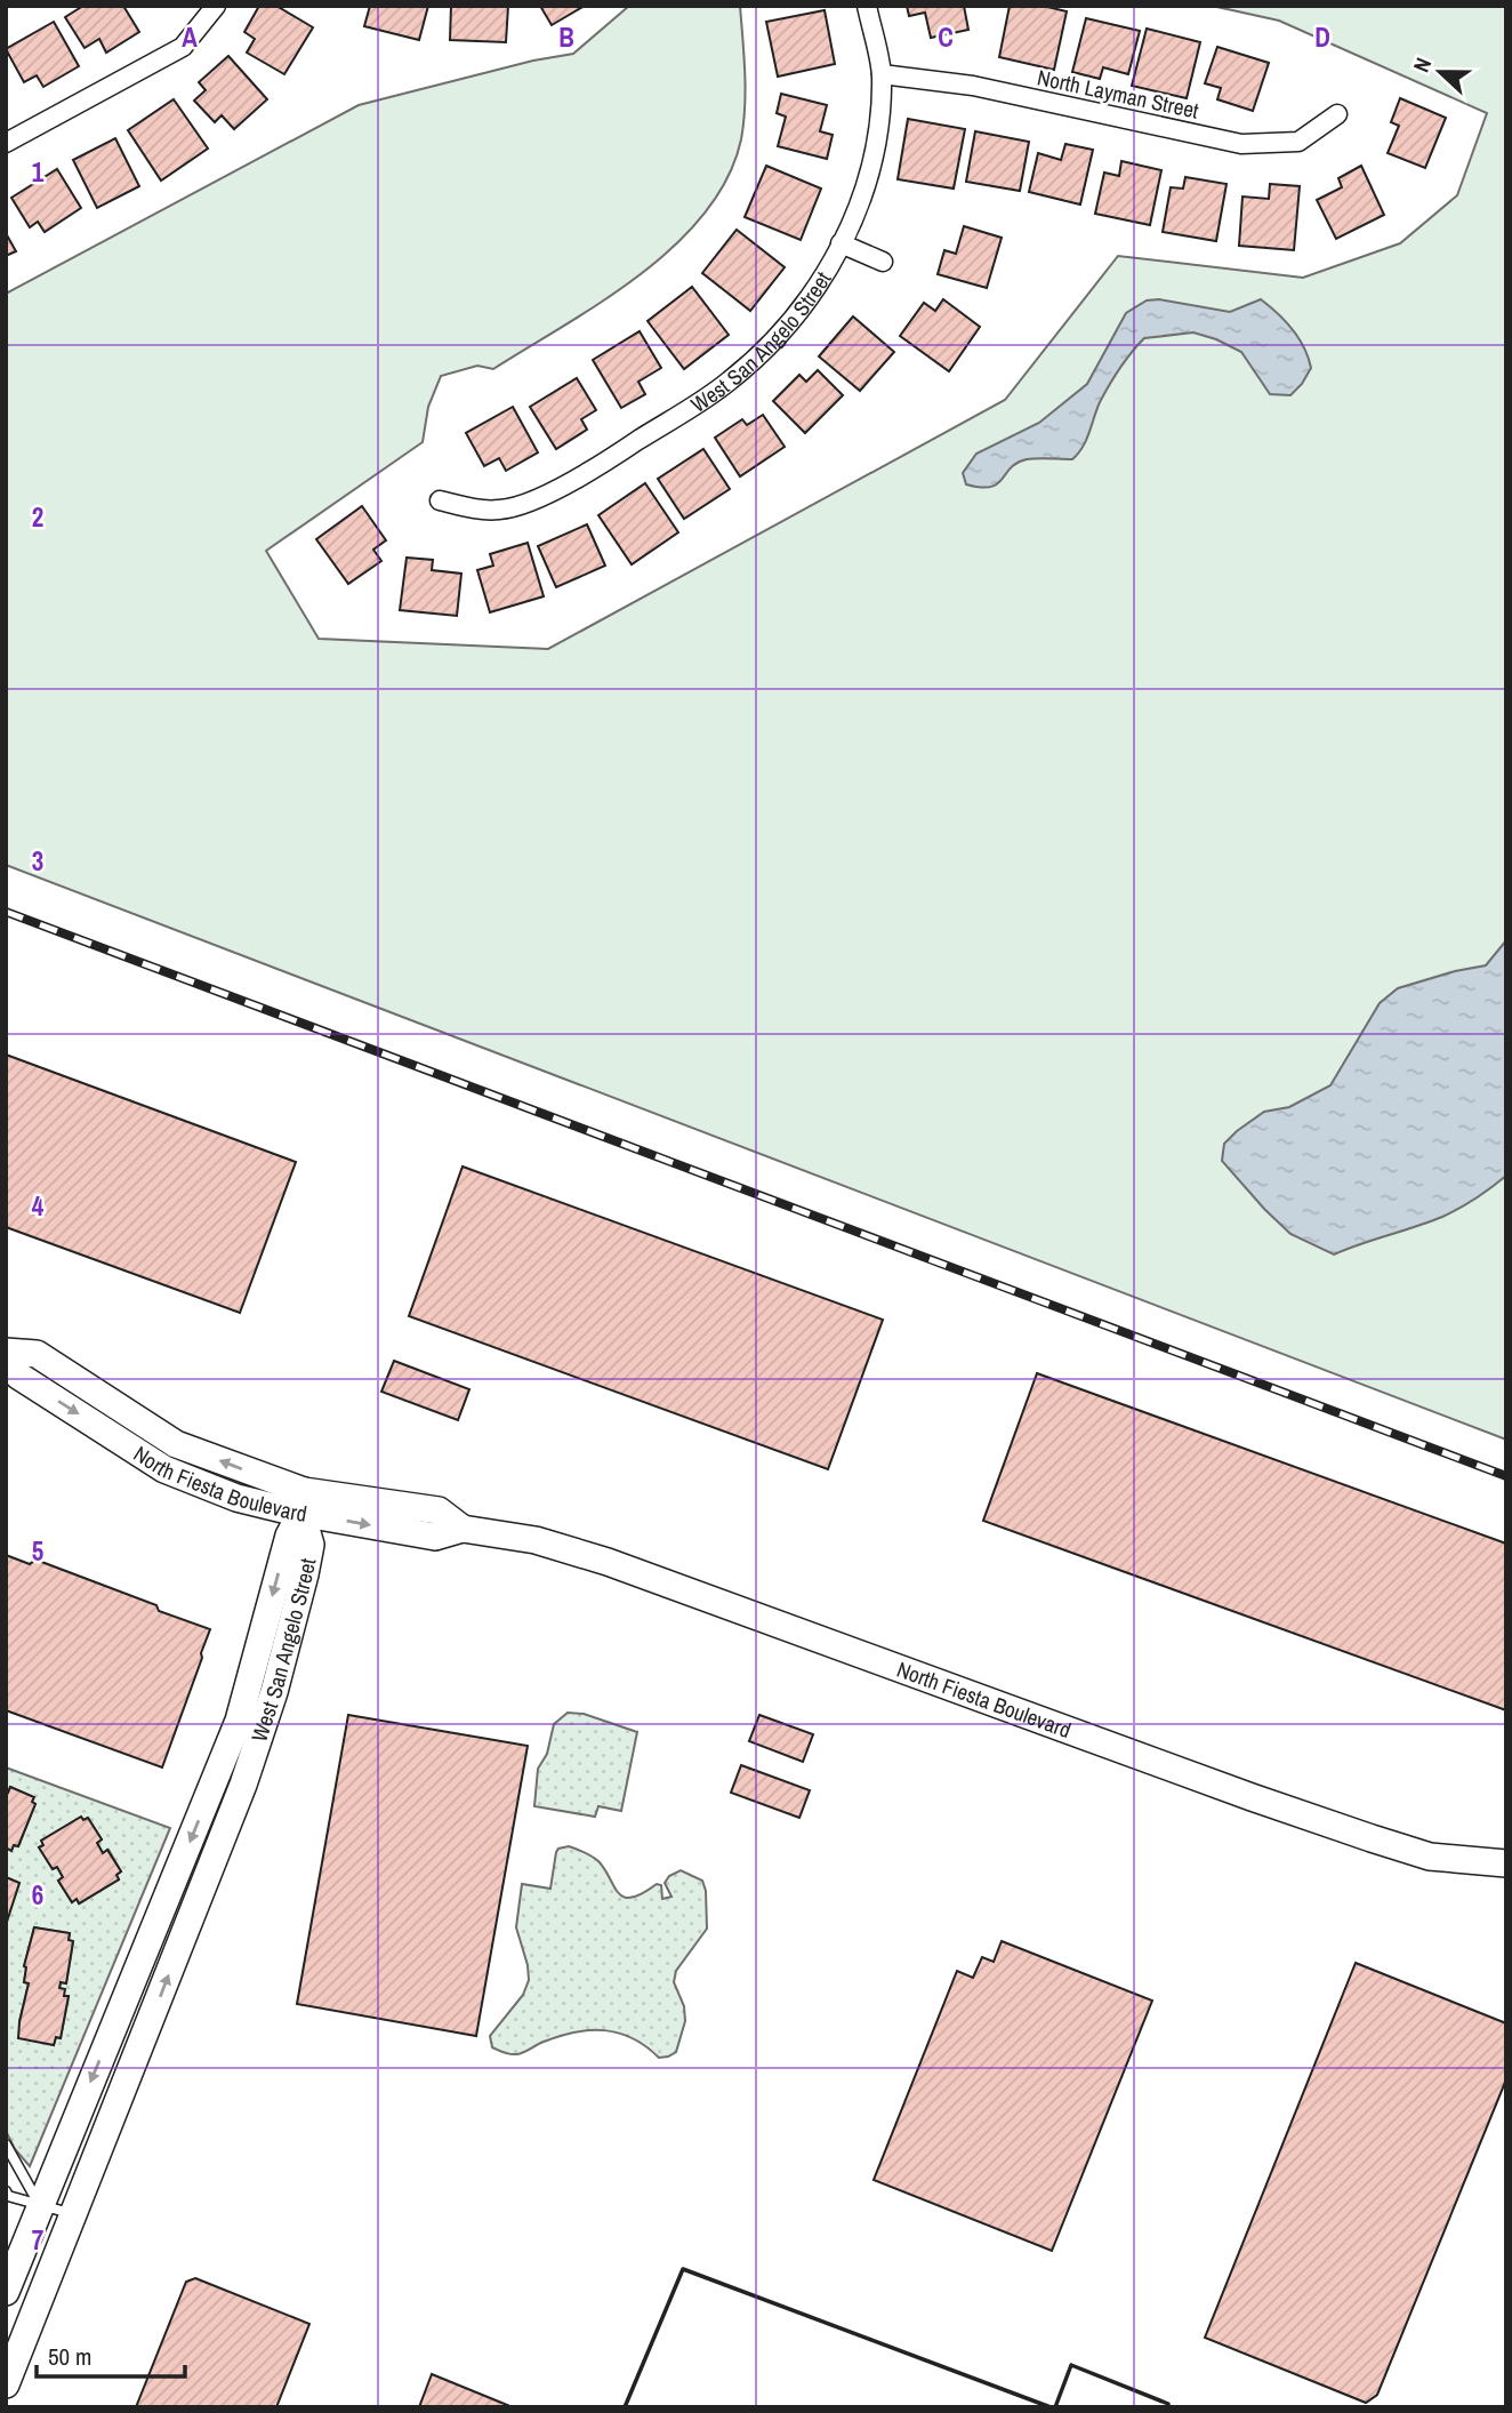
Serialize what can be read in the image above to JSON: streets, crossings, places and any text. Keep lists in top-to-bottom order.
{
  "streets": {
    "street": ["North Layman Street", "West San Angelo Street", "North Fiesta Boulevard"]
  },
  "crossings": [
    ["North Layman Street", "West San Angelo Street"],
    ["West San Angelo Street", "North Fiesta Boulevard"]
  ],
  "scale_bar": "50 m",
  "north": "left",
  "grid": {
    "columns": [
      "A",
      "B",
      "C",
      "D"
    ],
    "rows": [
      "1",
      "2",
      "3",
      "4",
      "5",
      "6",
      "7"
    ]
  }
}
